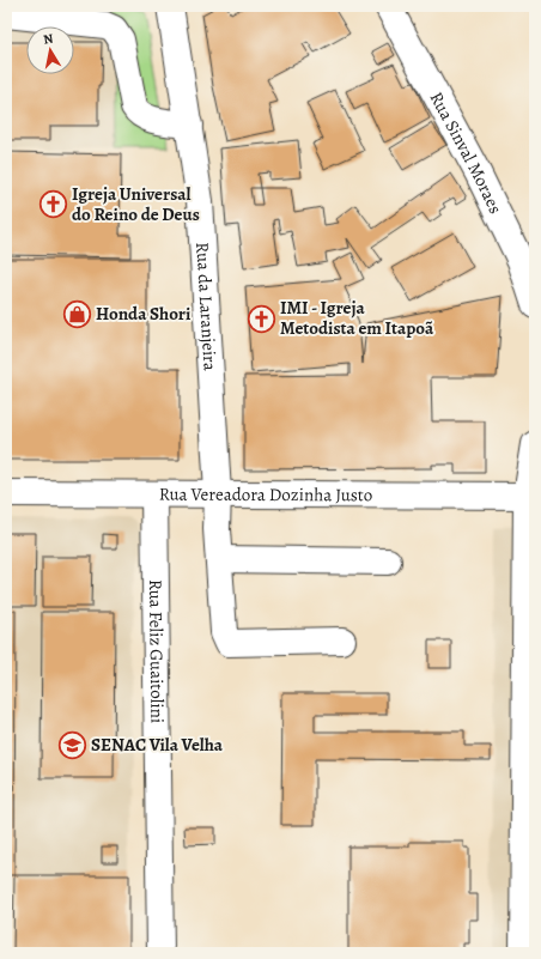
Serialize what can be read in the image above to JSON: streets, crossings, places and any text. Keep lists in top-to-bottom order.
{
  "streets": {
    "street": [
      "Rua Sinval Moraes",
      "Rua da Laranjeira",
      "Rua Vereadora Dozinha Justo",
      "Rua Feliz Guaitolini"
    ]
  },
  "crossings": [
    ["Rua da Laranjeira", "Rua Vereadora Dozinha Justo"],
    ["Rua Vereadora Dozinha Justo", "Rua Feliz Guaitolini"]
  ],
  "places": {
    "church": ["Igreja Universal do Reino de Deus", "IMI - Igreja Metodista em Itapoã"],
    "shop": ["Honda Shori"],
    "school or university": ["SENAC Vila Velha"]
  },
  "north": "top"
}
